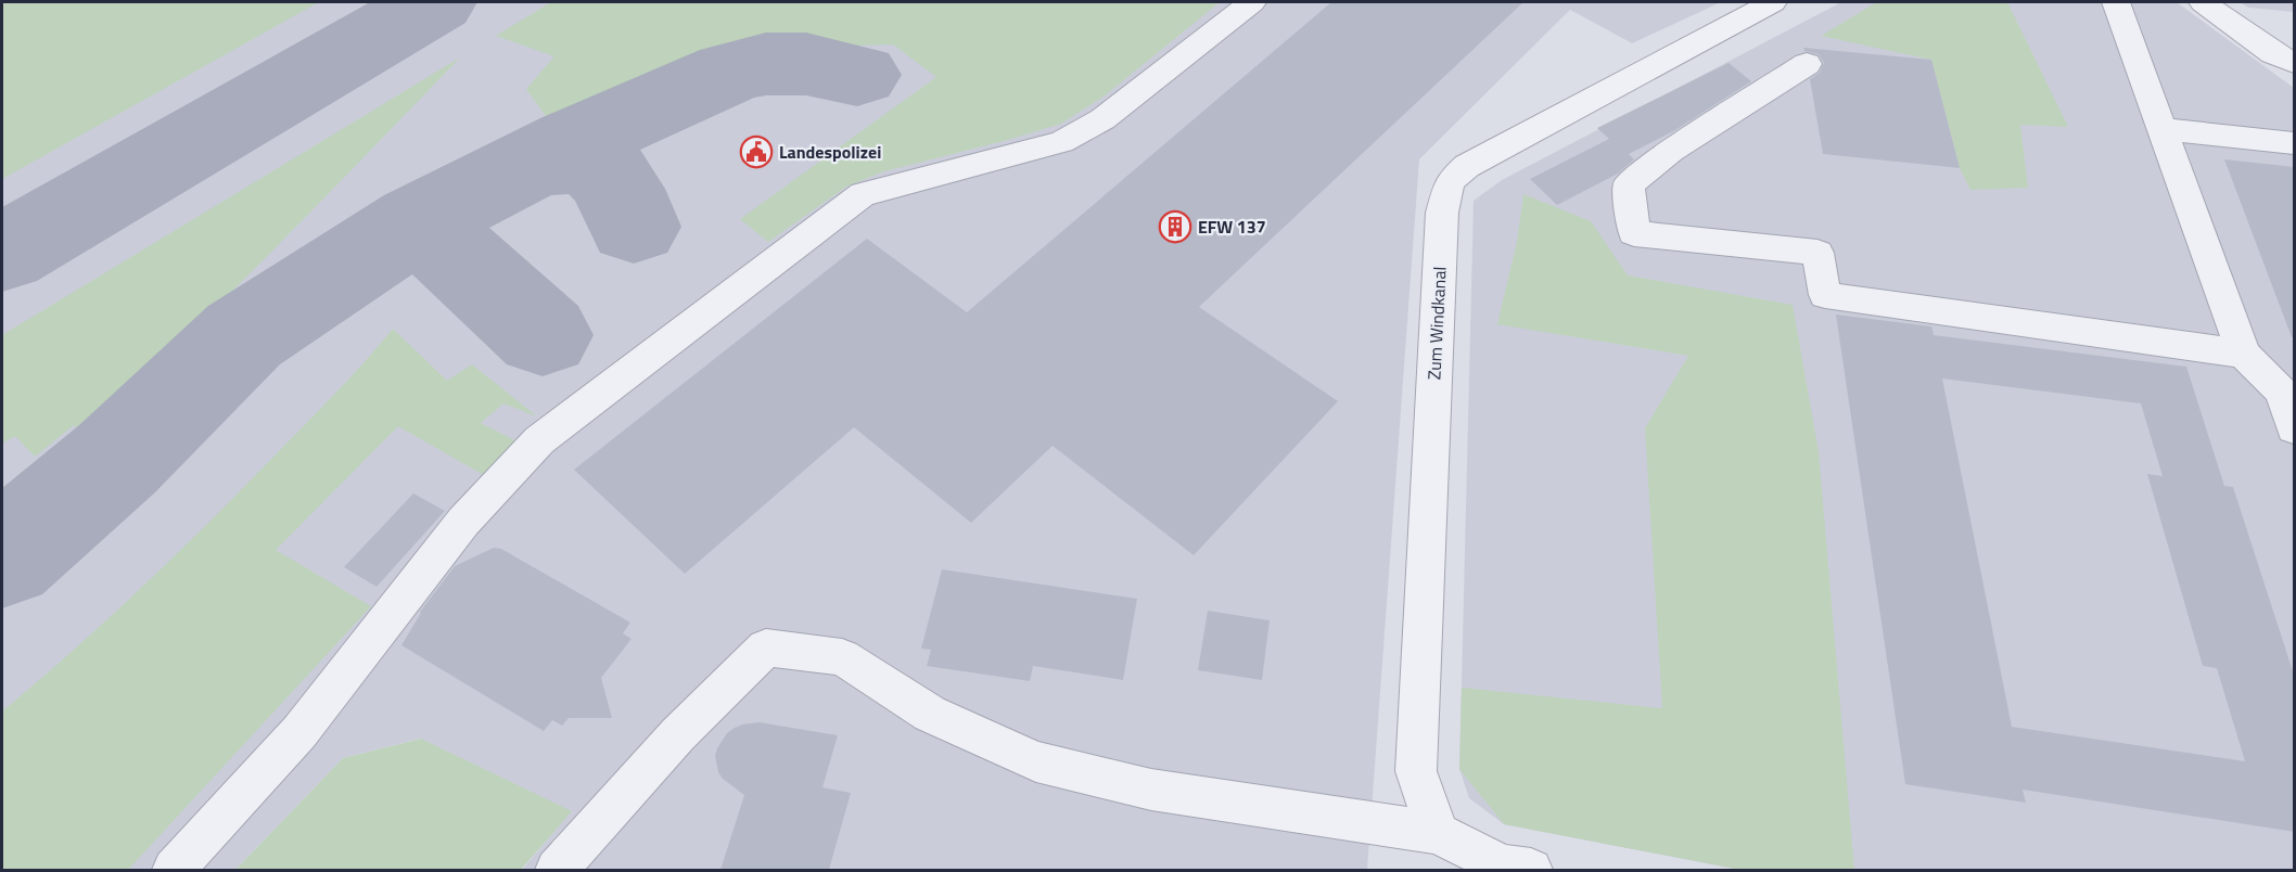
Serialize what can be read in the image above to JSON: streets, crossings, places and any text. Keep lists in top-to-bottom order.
{
  "streets": {
    "street": ["Zum Windkanal"]
  },
  "places": {
    "public building": ["Landespolizei"],
    "building": ["EFW 137"]
  }
}
